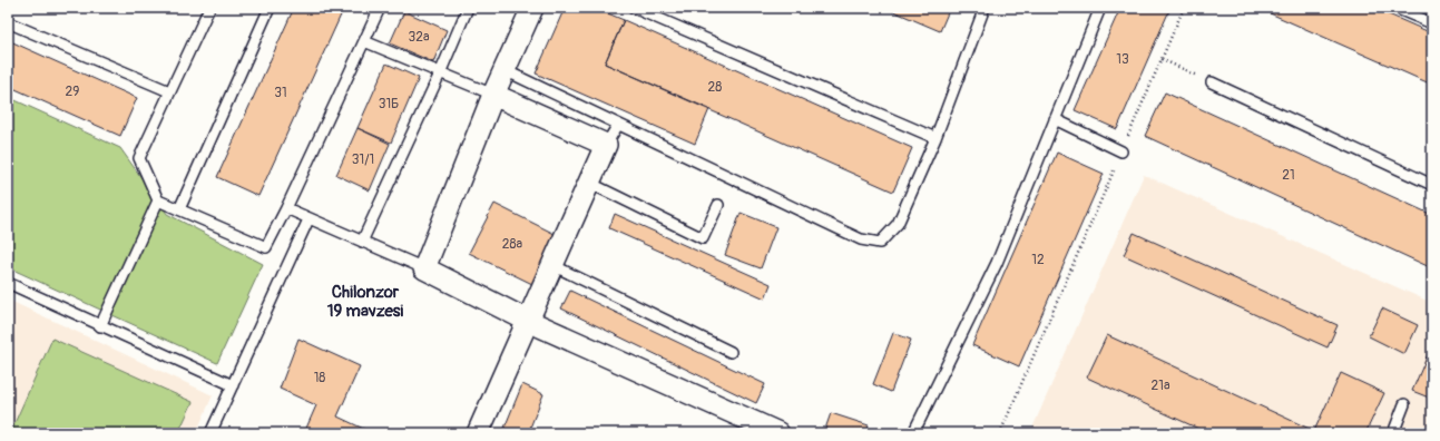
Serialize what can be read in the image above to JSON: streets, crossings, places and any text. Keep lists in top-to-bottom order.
{
  "districts": ["Chilonzor 19 mavzesi"],
  "house_numbers": [
    "32a",
    "13",
    "28",
    "29",
    "31",
    "31Б",
    "31/1",
    "21",
    "28a",
    "12",
    "18",
    "21a"
  ]
}
